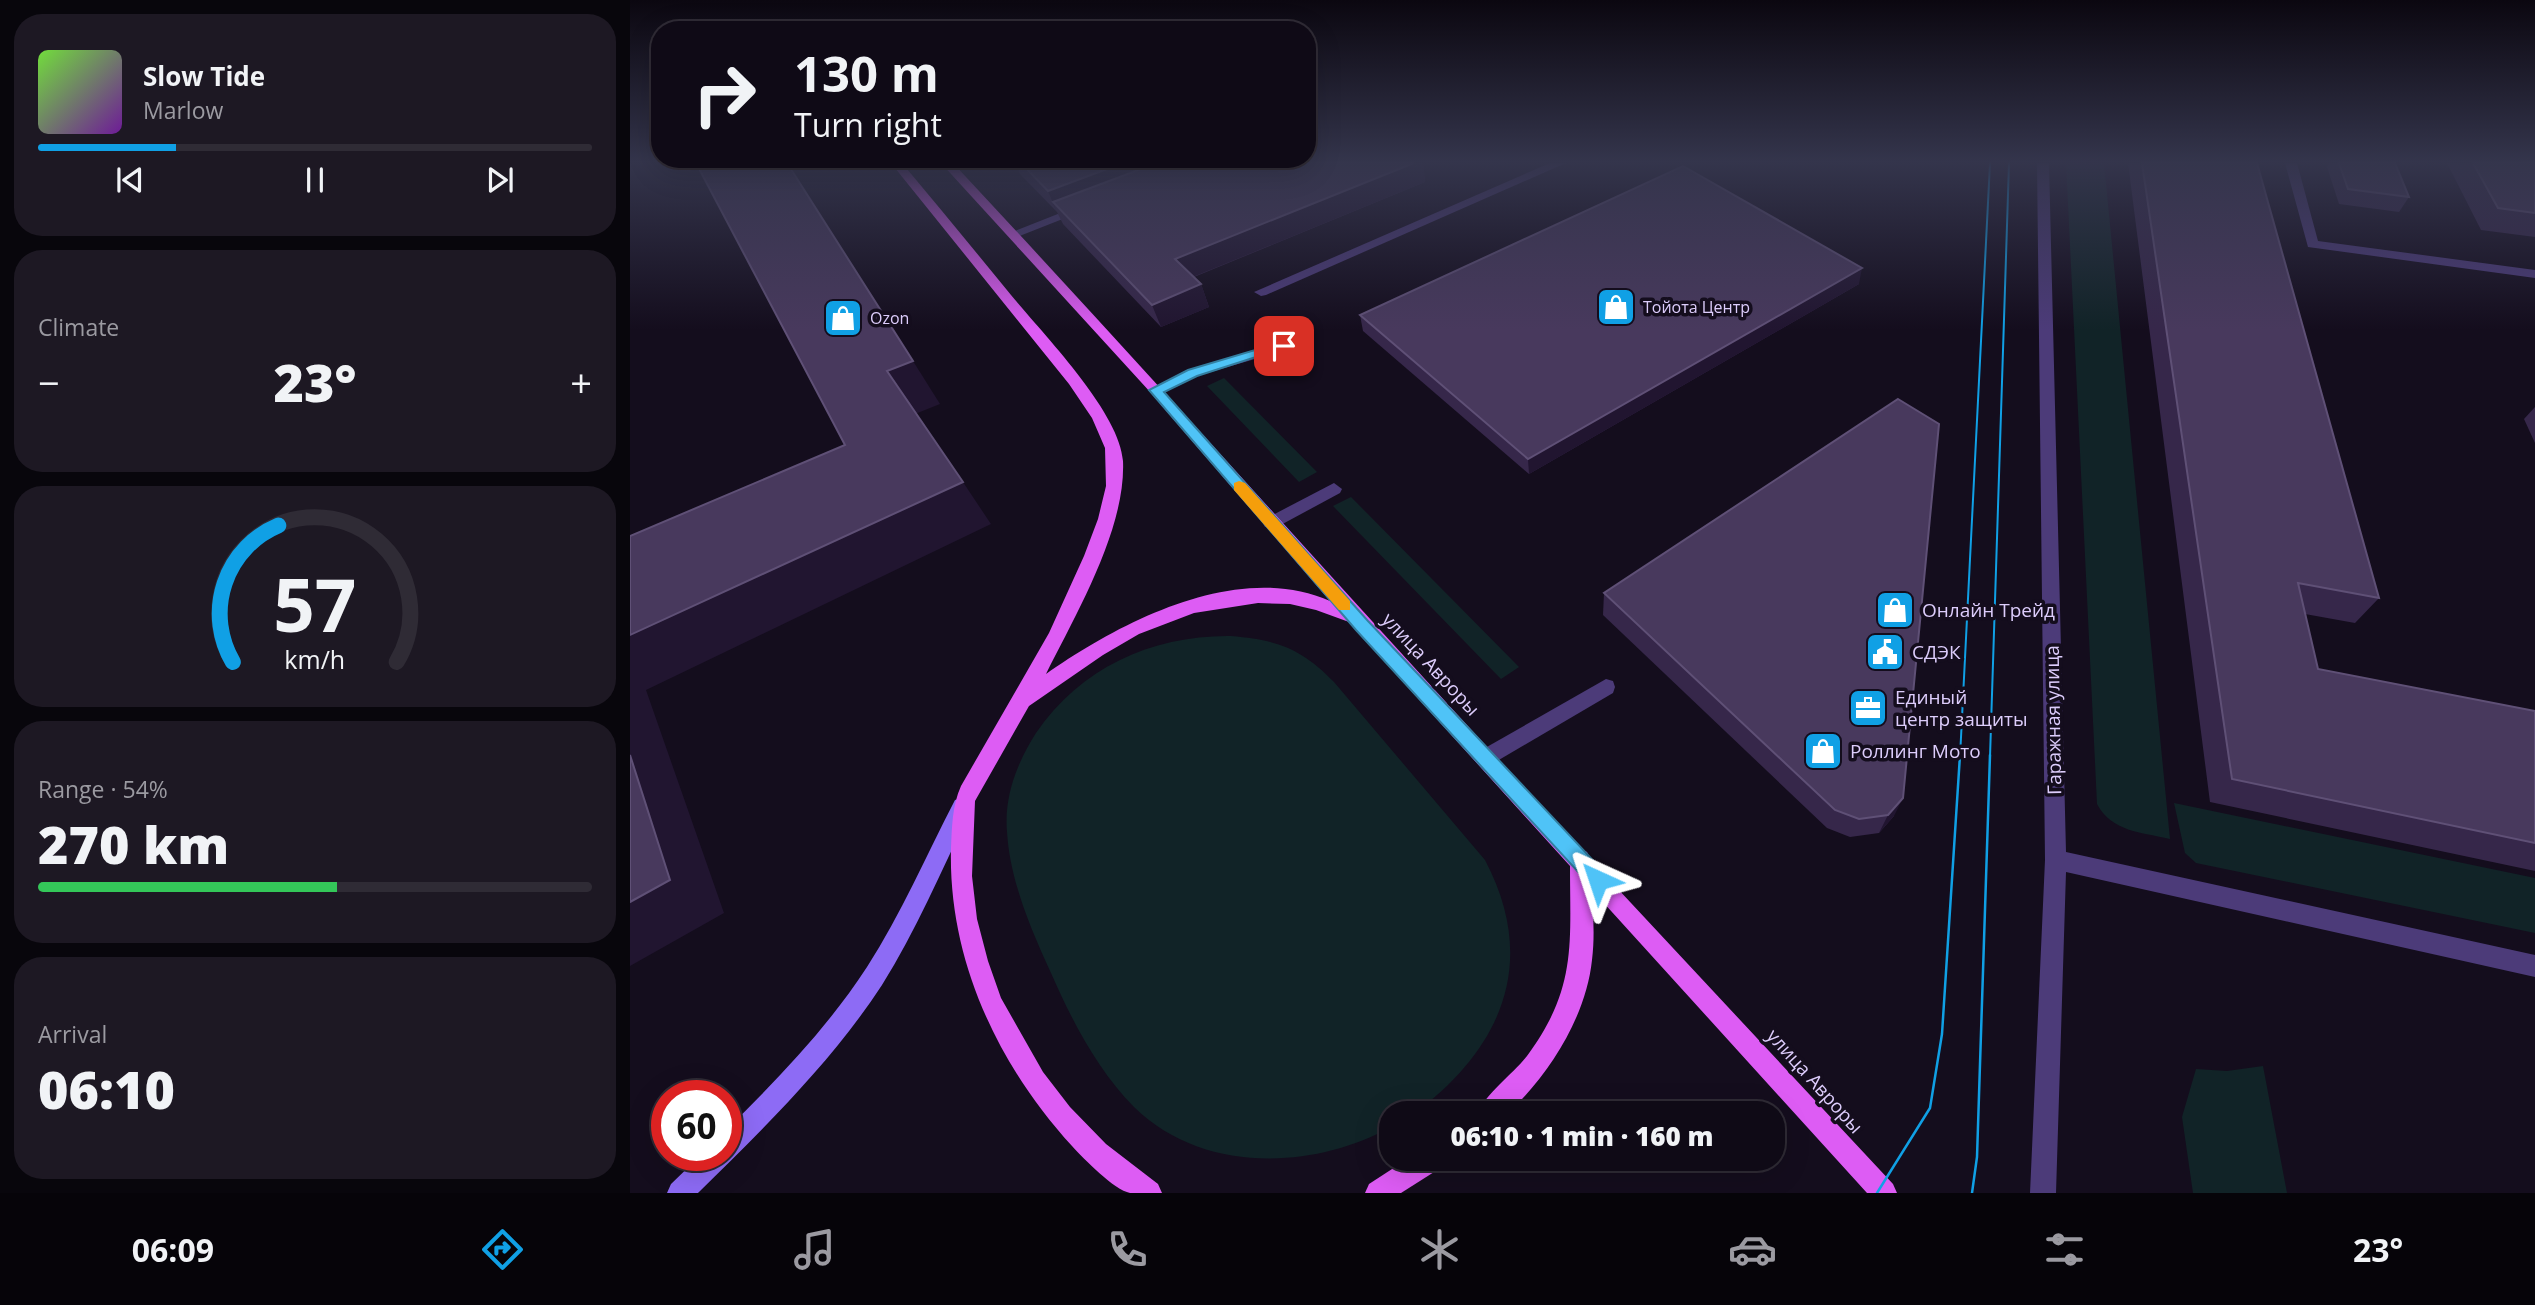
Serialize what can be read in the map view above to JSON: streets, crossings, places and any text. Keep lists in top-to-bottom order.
{
  "streets": {
    "main road": ["улица Авроры"],
    "street": ["Гаражная улица"]
  },
  "places": {
    "shop": [
      "Тойота Центр",
      "Ozon",
      "Онлайн Трейд",
      "Роллинг Мото"
    ],
    "public building": ["СДЭК"],
    "office": ["Единый центр защиты"]
  },
  "page": {
    "turn": ["130 m", "Turn right"],
    "song": ["Slow Tide", "Marlow"],
    "tile": [
      "Climate",
      ["Range · 54%", "270 km"],
      ["Arrival", "06:10"]
    ],
    "heat": ["−", "23°", "+"],
    "limit": "60",
    "trip": "06:10 · 1 min · 160 m",
    "tabs": ["06:09", "23°"],
    "gauge": ["57", "km/h"]
  }
}
